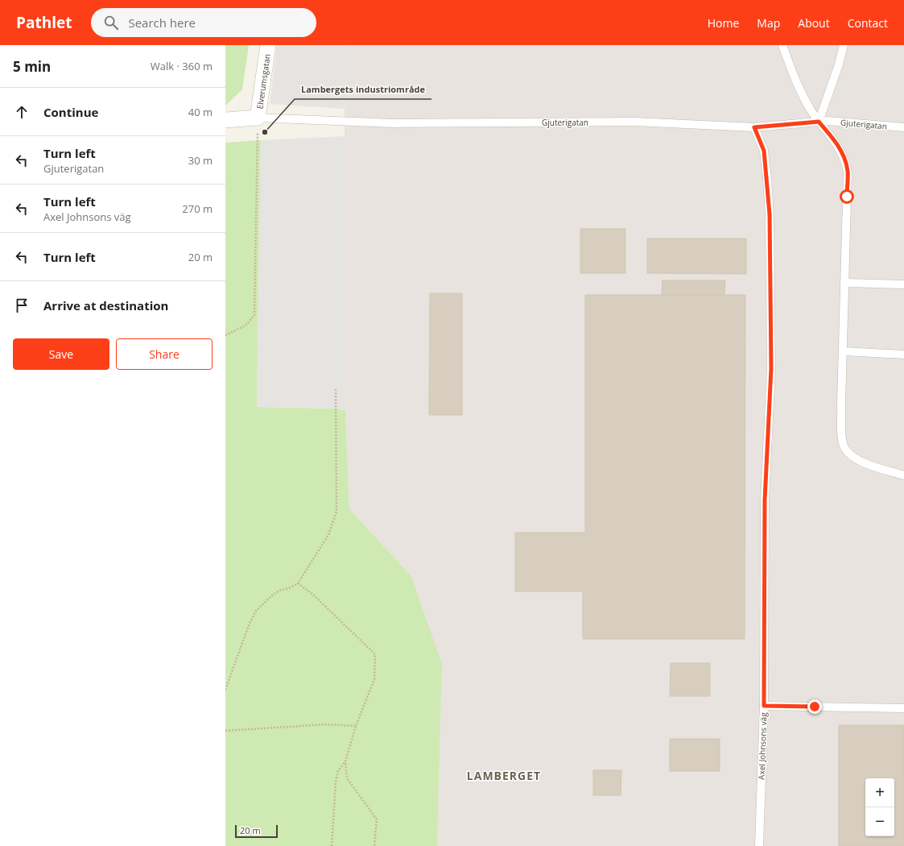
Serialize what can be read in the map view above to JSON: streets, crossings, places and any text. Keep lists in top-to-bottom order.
{
  "streets": {
    "street": ["Elverumsgatan", "Gjuterigatan"],
    "lane": ["Axel Johnsons väg"]
  },
  "crossings": [
    ["Elverumsgatan", "Gjuterigatan"],
    ["Gjuterigatan", "Axel Johnsons väg"]
  ],
  "districts": ["LAMBERGET"],
  "places": ["Lambergets industriområde"],
  "scale_bar": "20 m",
  "page": {
    "header": "Pathlet",
    "search": "Search here",
    "nav": [
      "Home",
      "Map",
      "About",
      "Contact"
    ],
    "heading": ["5 min", "Walk · 360 m"],
    "list": [
      ["Continue", "40 m"],
      ["Turn left", "Gjuterigatan", "30 m"],
      ["Turn left", "Axel Johnsons väg", "270 m"],
      ["Turn left", "20 m"],
      "Arrive at destination"
    ],
    "buttons": ["Save", "Share"],
    "map_buttons": ["+", "−"],
    "scale": "20 m"
  }
}
